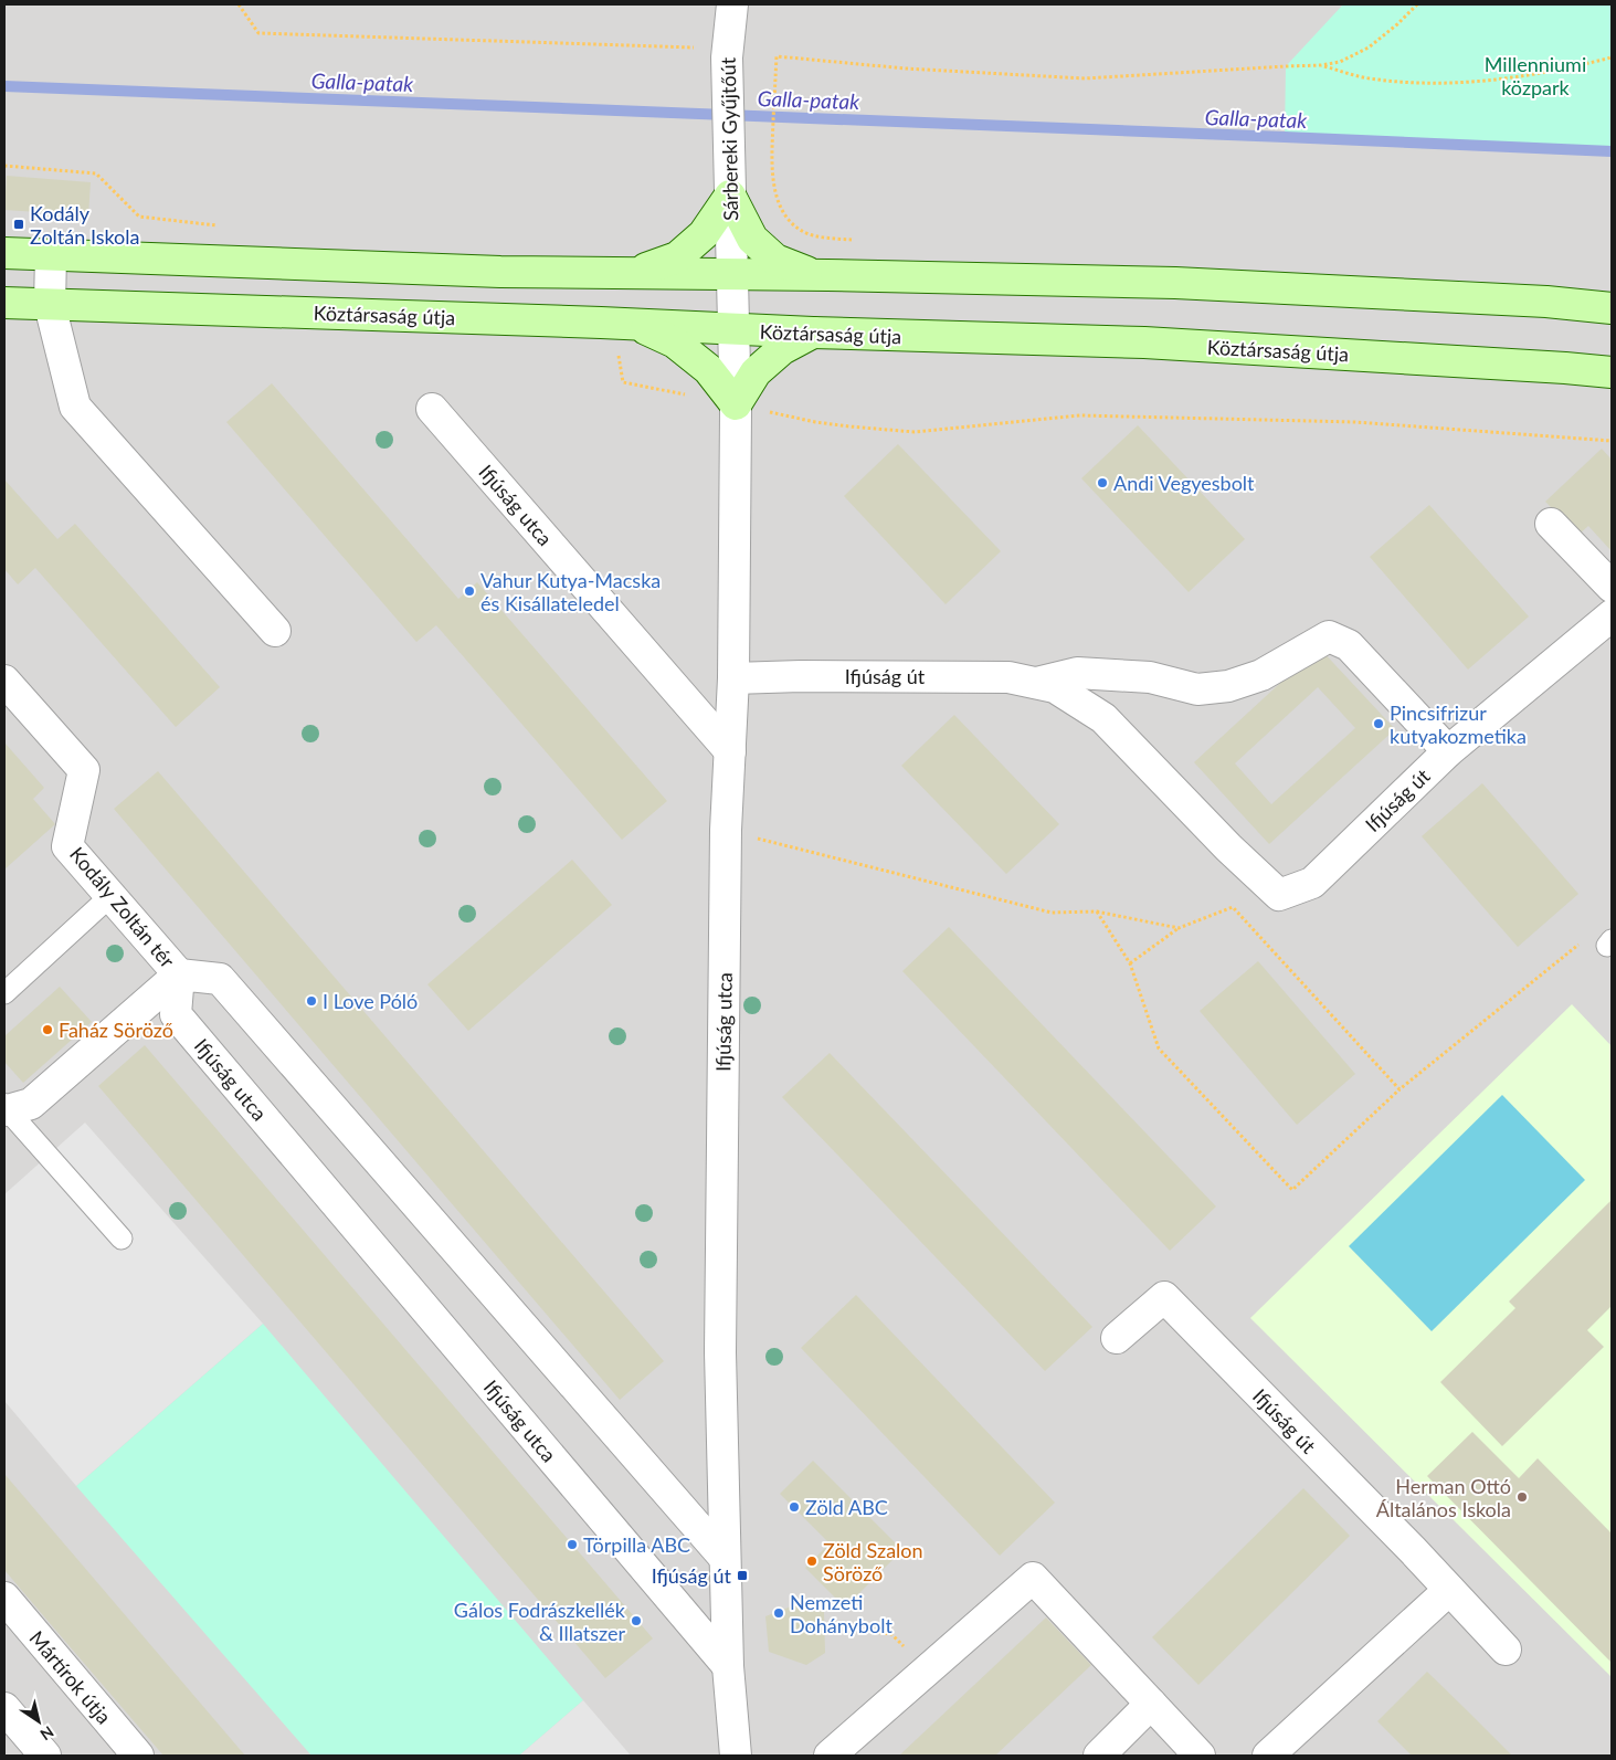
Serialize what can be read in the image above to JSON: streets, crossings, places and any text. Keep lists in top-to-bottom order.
{
  "streets": {
    "street": [
      "Sárbereki Gyűjtőút",
      "Köztársaság útja",
      "Ifjúság utca",
      "Ifjúság út",
      "Kodály Zoltán tér",
      "Mártírok útja"
    ]
  },
  "crossings": [
    ["Ifjúság utca", "Ifjúság út"],
    ["Ifjúság utca", "Kodály Zoltán tér"]
  ],
  "water": ["Galla-patak"],
  "parks": ["Millenniumi közpark"],
  "places": {
    "transit": ["Kodály Zoltán Iskola", "Ifjúság út"],
    "other": [
      "Andi Vegyesbolt",
      "Vahur Kutya-Macska és Kisállateledel",
      "Pincsifrizur kutyakozmetika",
      "I Love Póló",
      "Faház Söröző",
      "Herman Ottó Általános Iskola",
      "Zöld ABC",
      "Törpilla ABC",
      "Zöld Szalon Söröző",
      "Nemzeti Dohánybolt",
      "Gálos Fodrászkellék & Illatszer"
    ]
  },
  "north": "bottom right"
}
